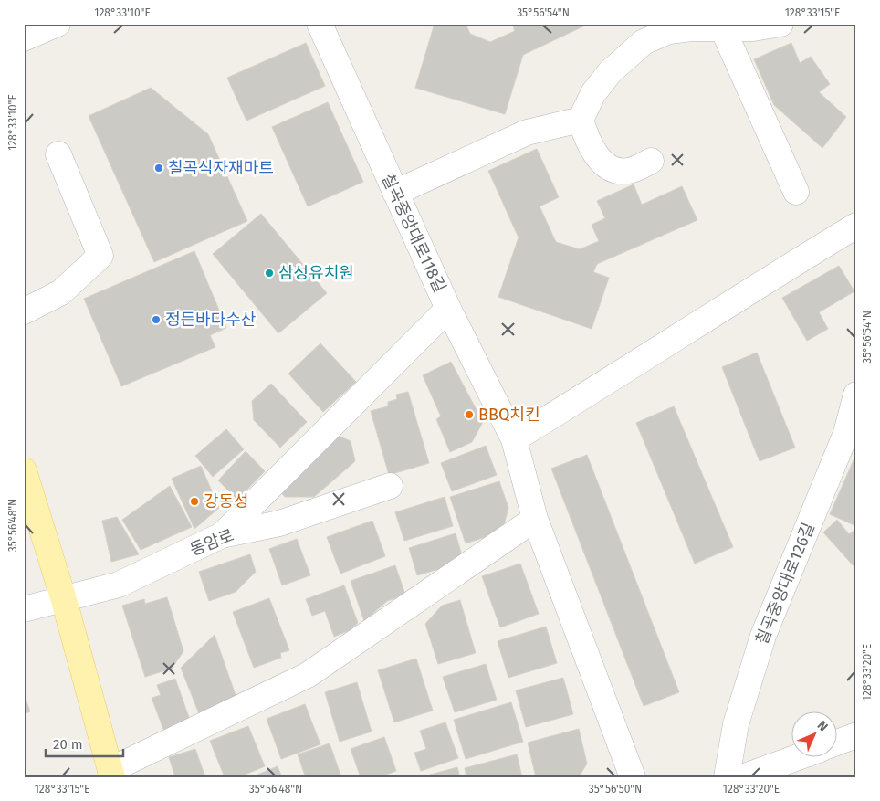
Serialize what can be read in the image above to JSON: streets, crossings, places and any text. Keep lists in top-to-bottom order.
{
  "streets": {
    "street": ["칠곡중앙대로118길", "동암로", "칠곡중앙대로126길"]
  },
  "places": [
    "칠곡식자재마트",
    "삼성유치원",
    "정든바다수산",
    "BBQ치킨",
    "강동성"
  ],
  "scale_bar": "20 m",
  "north": "top right",
  "coordinates": [
    "128°33'10\"E",
    "35°56'54\"N",
    "128°33'15\"E",
    "35°56'48\"N",
    "128°33'20\"E",
    "35°56'50\"N"
  ]
}
